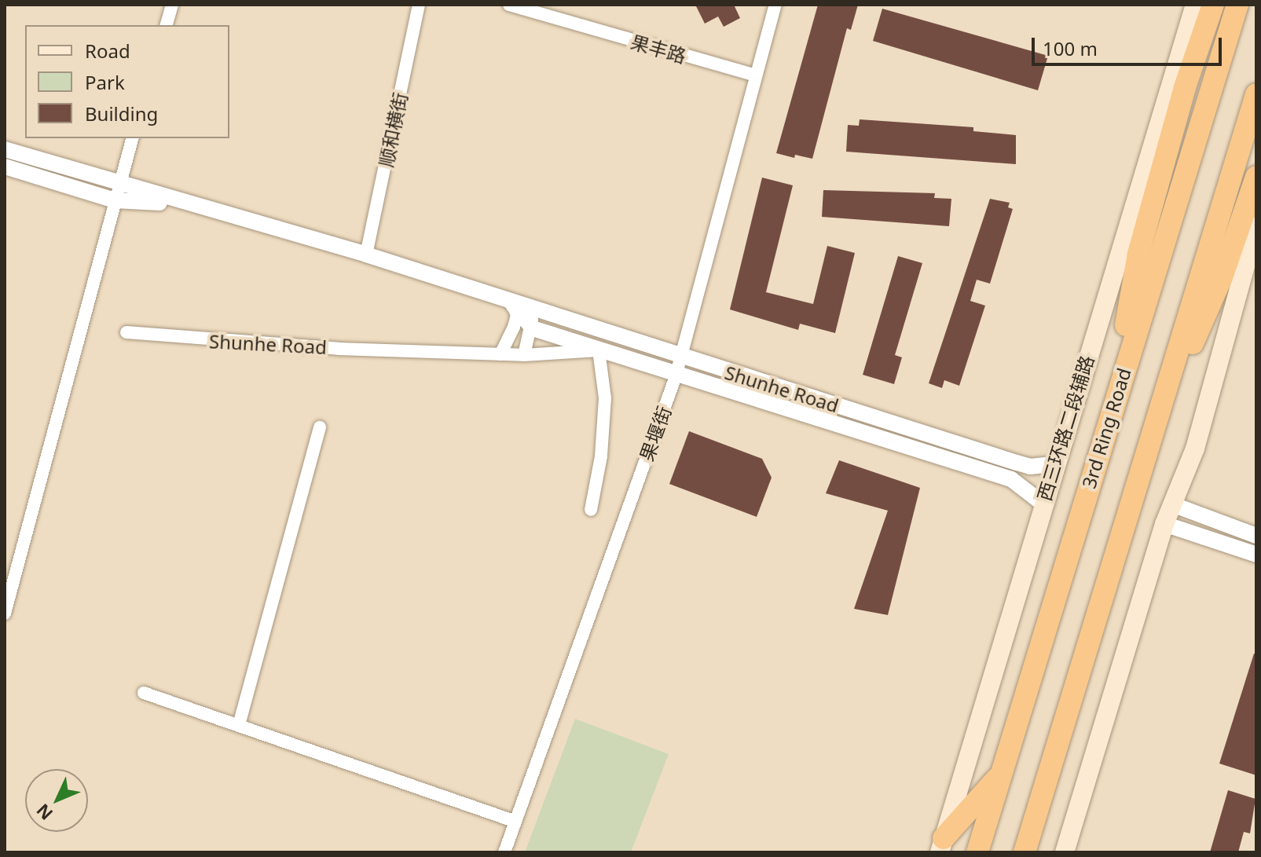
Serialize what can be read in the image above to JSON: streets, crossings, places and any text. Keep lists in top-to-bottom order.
{
  "streets": {
    "highway": ["3rd Ring Road"],
    "main road": ["西三环路二段辅路"],
    "street": [
      "果丰路",
      "顺和横街",
      "Shunhe Road",
      "果堰街"
    ]
  },
  "crossings": [
    ["果丰路", "果堰街"],
    ["顺和横街", "Shunhe Road"],
    ["Shunhe Road", "西三环路二段辅路"],
    ["Shunhe Road", "果堰街"]
  ],
  "legend": ["Road", "Park", "Building"],
  "scale_bar": "100 m",
  "north": "bottom left"
}
